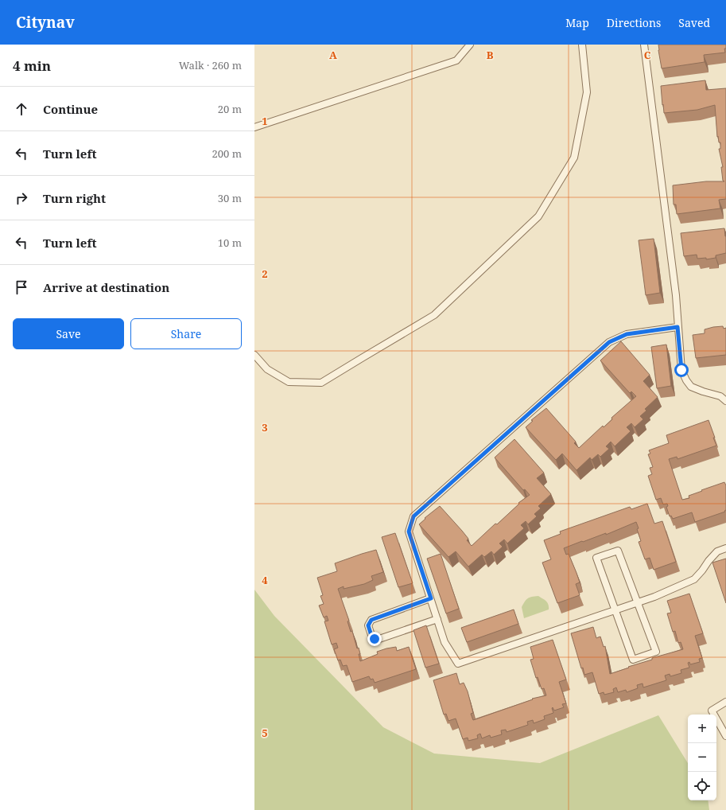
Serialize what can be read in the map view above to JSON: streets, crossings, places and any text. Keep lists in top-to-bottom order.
{
  "page": {
    "header": "Citynav",
    "nav": ["Map", "Directions", "Saved"],
    "heading": ["4 min", "Walk · 260 m"],
    "list": [
      ["Continue", "20 m"],
      ["Turn left", "200 m"],
      ["Turn right", "30 m"],
      ["Turn left", "10 m"],
      "Arrive at destination"
    ],
    "buttons": ["Save", "Share"],
    "map_buttons": ["+", "−"]
  },
  "grid": {
    "columns": ["A", "B", "C"],
    "rows": [
      "1",
      "2",
      "3",
      "4",
      "5"
    ]
  }
}
